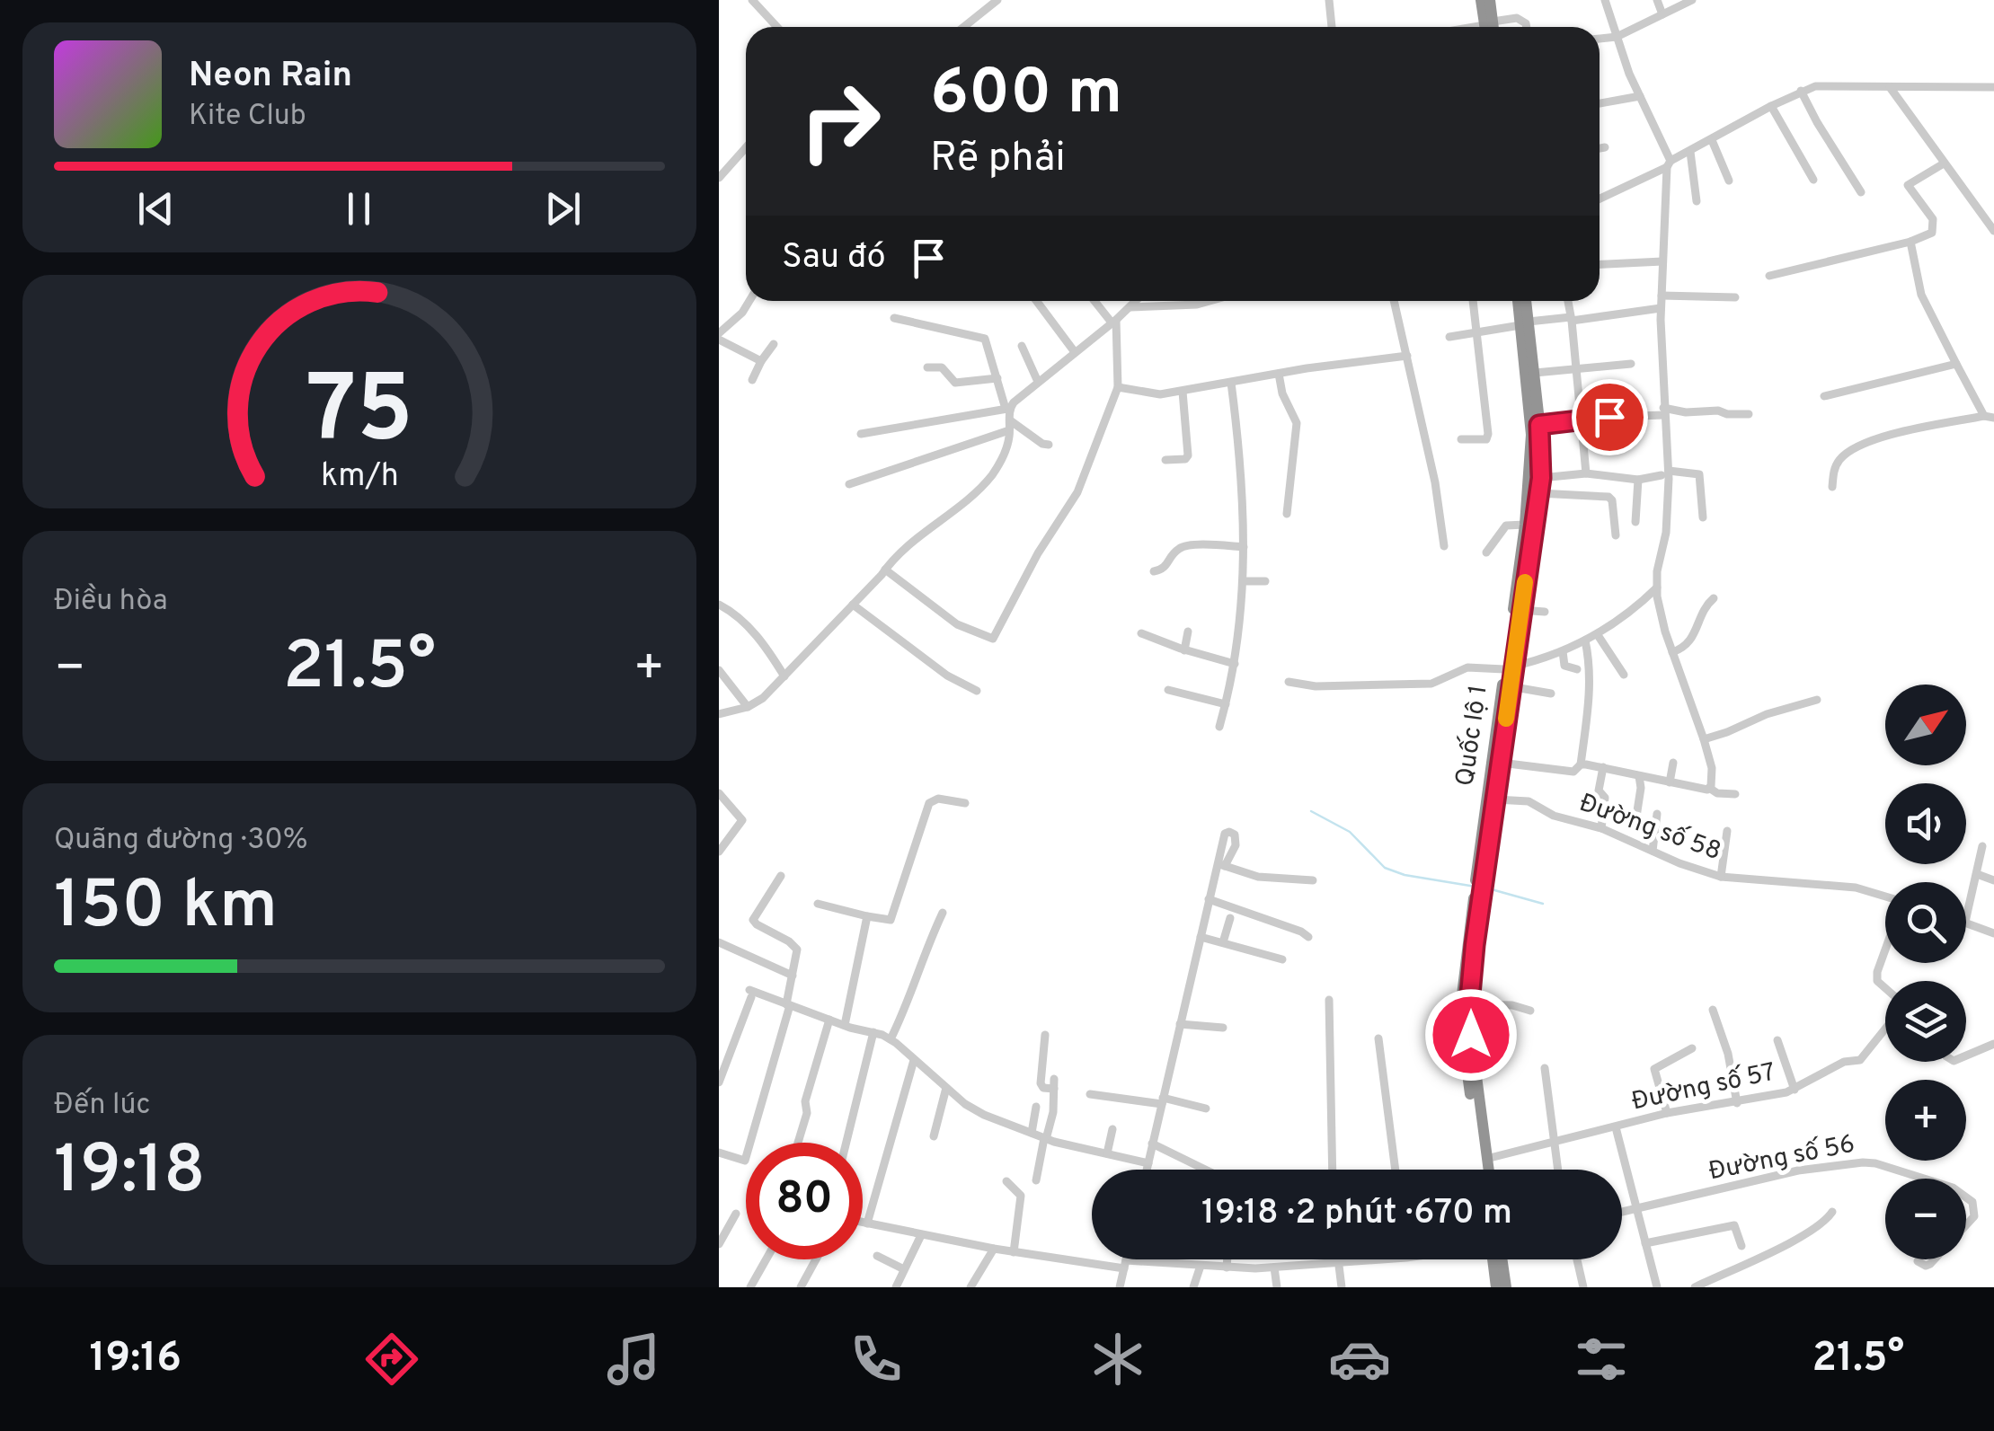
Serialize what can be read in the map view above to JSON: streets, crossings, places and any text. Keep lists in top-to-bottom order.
{
  "streets": {
    "highway": ["Quốc lộ 1"],
    "street": ["Đường số 58", "Đường số 57", "Đường số 56"]
  },
  "crossings": [
    ["Quốc lộ 1", "Đường số 58"],
    ["Quốc lộ 1", "Đường số 57"]
  ],
  "north": "top right",
  "page": {
    "turn": ["600 m", "Rẽ phải"],
    "song": ["Neon Rain", "Kite Club"],
    "then": "Sau đó",
    "tile": [
      "Điều hòa",
      ["Quãng đường · 30%", "150 km"],
      ["Đến lúc", "19:18"]
    ],
    "heat": ["−", "21.5°", "+"],
    "map_buttons": ["+", "−"],
    "limit": "80",
    "trip": "19:18 · 2 phút · 670 m",
    "tabs": ["19:16", "21.5°"],
    "gauge": ["75", "km/h"]
  }
}
